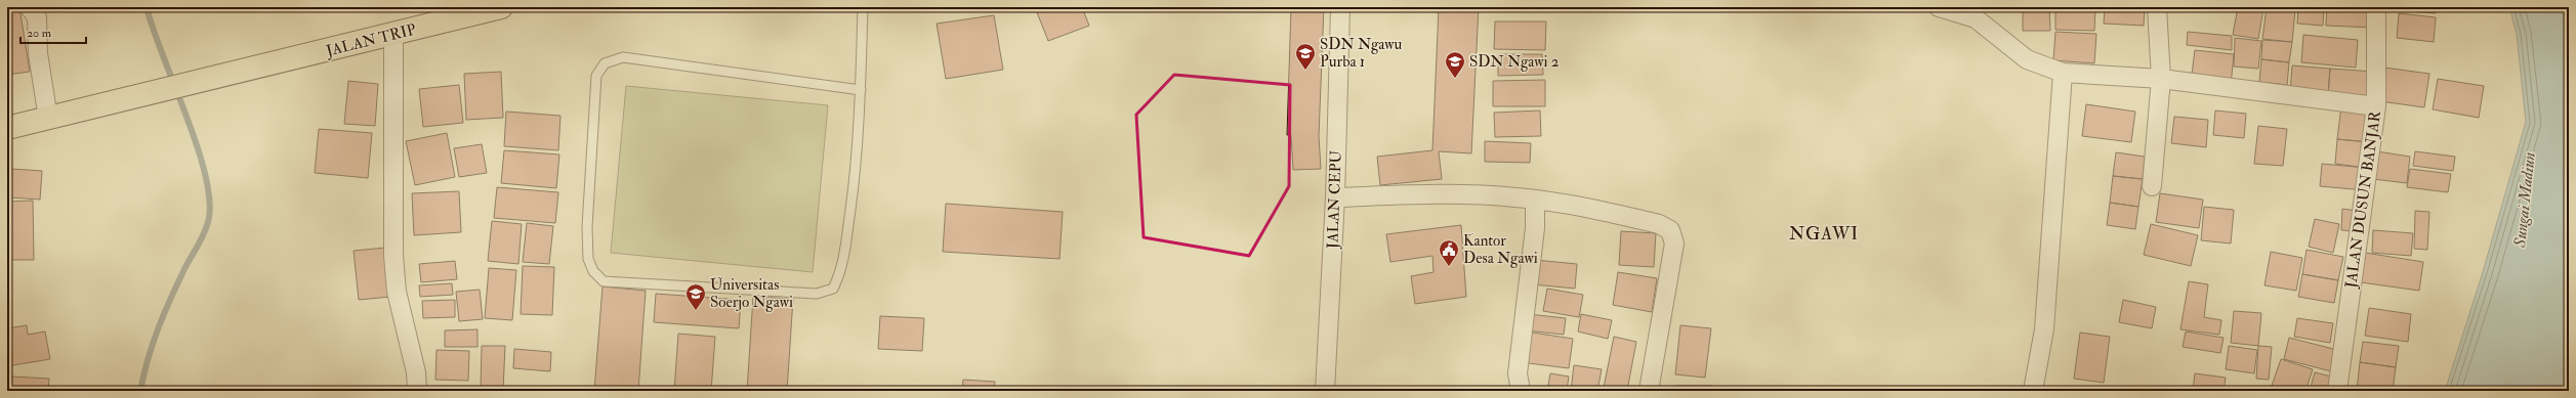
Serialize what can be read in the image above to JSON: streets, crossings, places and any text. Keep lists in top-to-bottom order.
{
  "streets": {
    "highway": ["JALAN TRIP"],
    "street": ["JALAN CEPU", "JALAN DUSUN BANJAR"]
  },
  "districts": ["NGAWI"],
  "water": ["Sungai Madiun"],
  "places": {
    "school or university": ["SDN Ngawu Purba 1", "SDN Ngawi 2", "Universitas Soerjo Ngawi"],
    "public building": ["Kantor Desa Ngawi"]
  },
  "scale_bar": "20 m"
}
